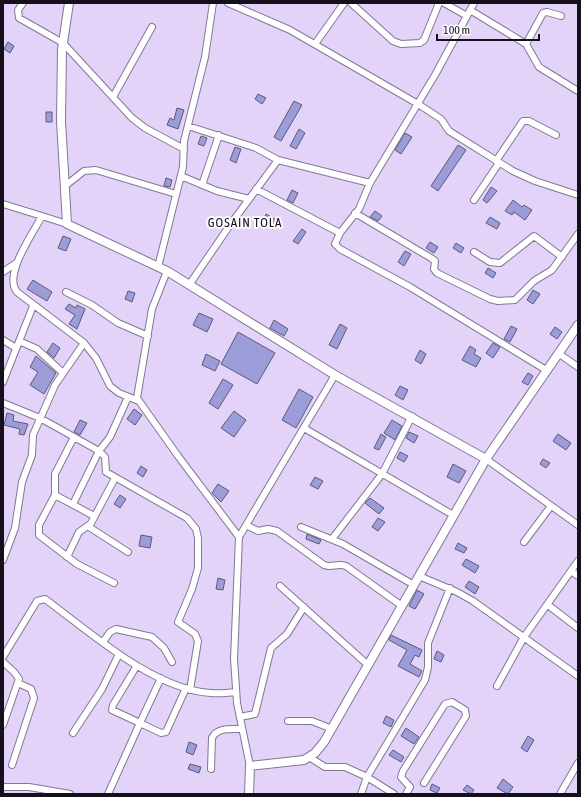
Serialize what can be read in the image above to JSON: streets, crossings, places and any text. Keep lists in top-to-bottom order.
{
  "districts": ["GOSAIN TOLA"],
  "scale_bar": "100 m"
}
